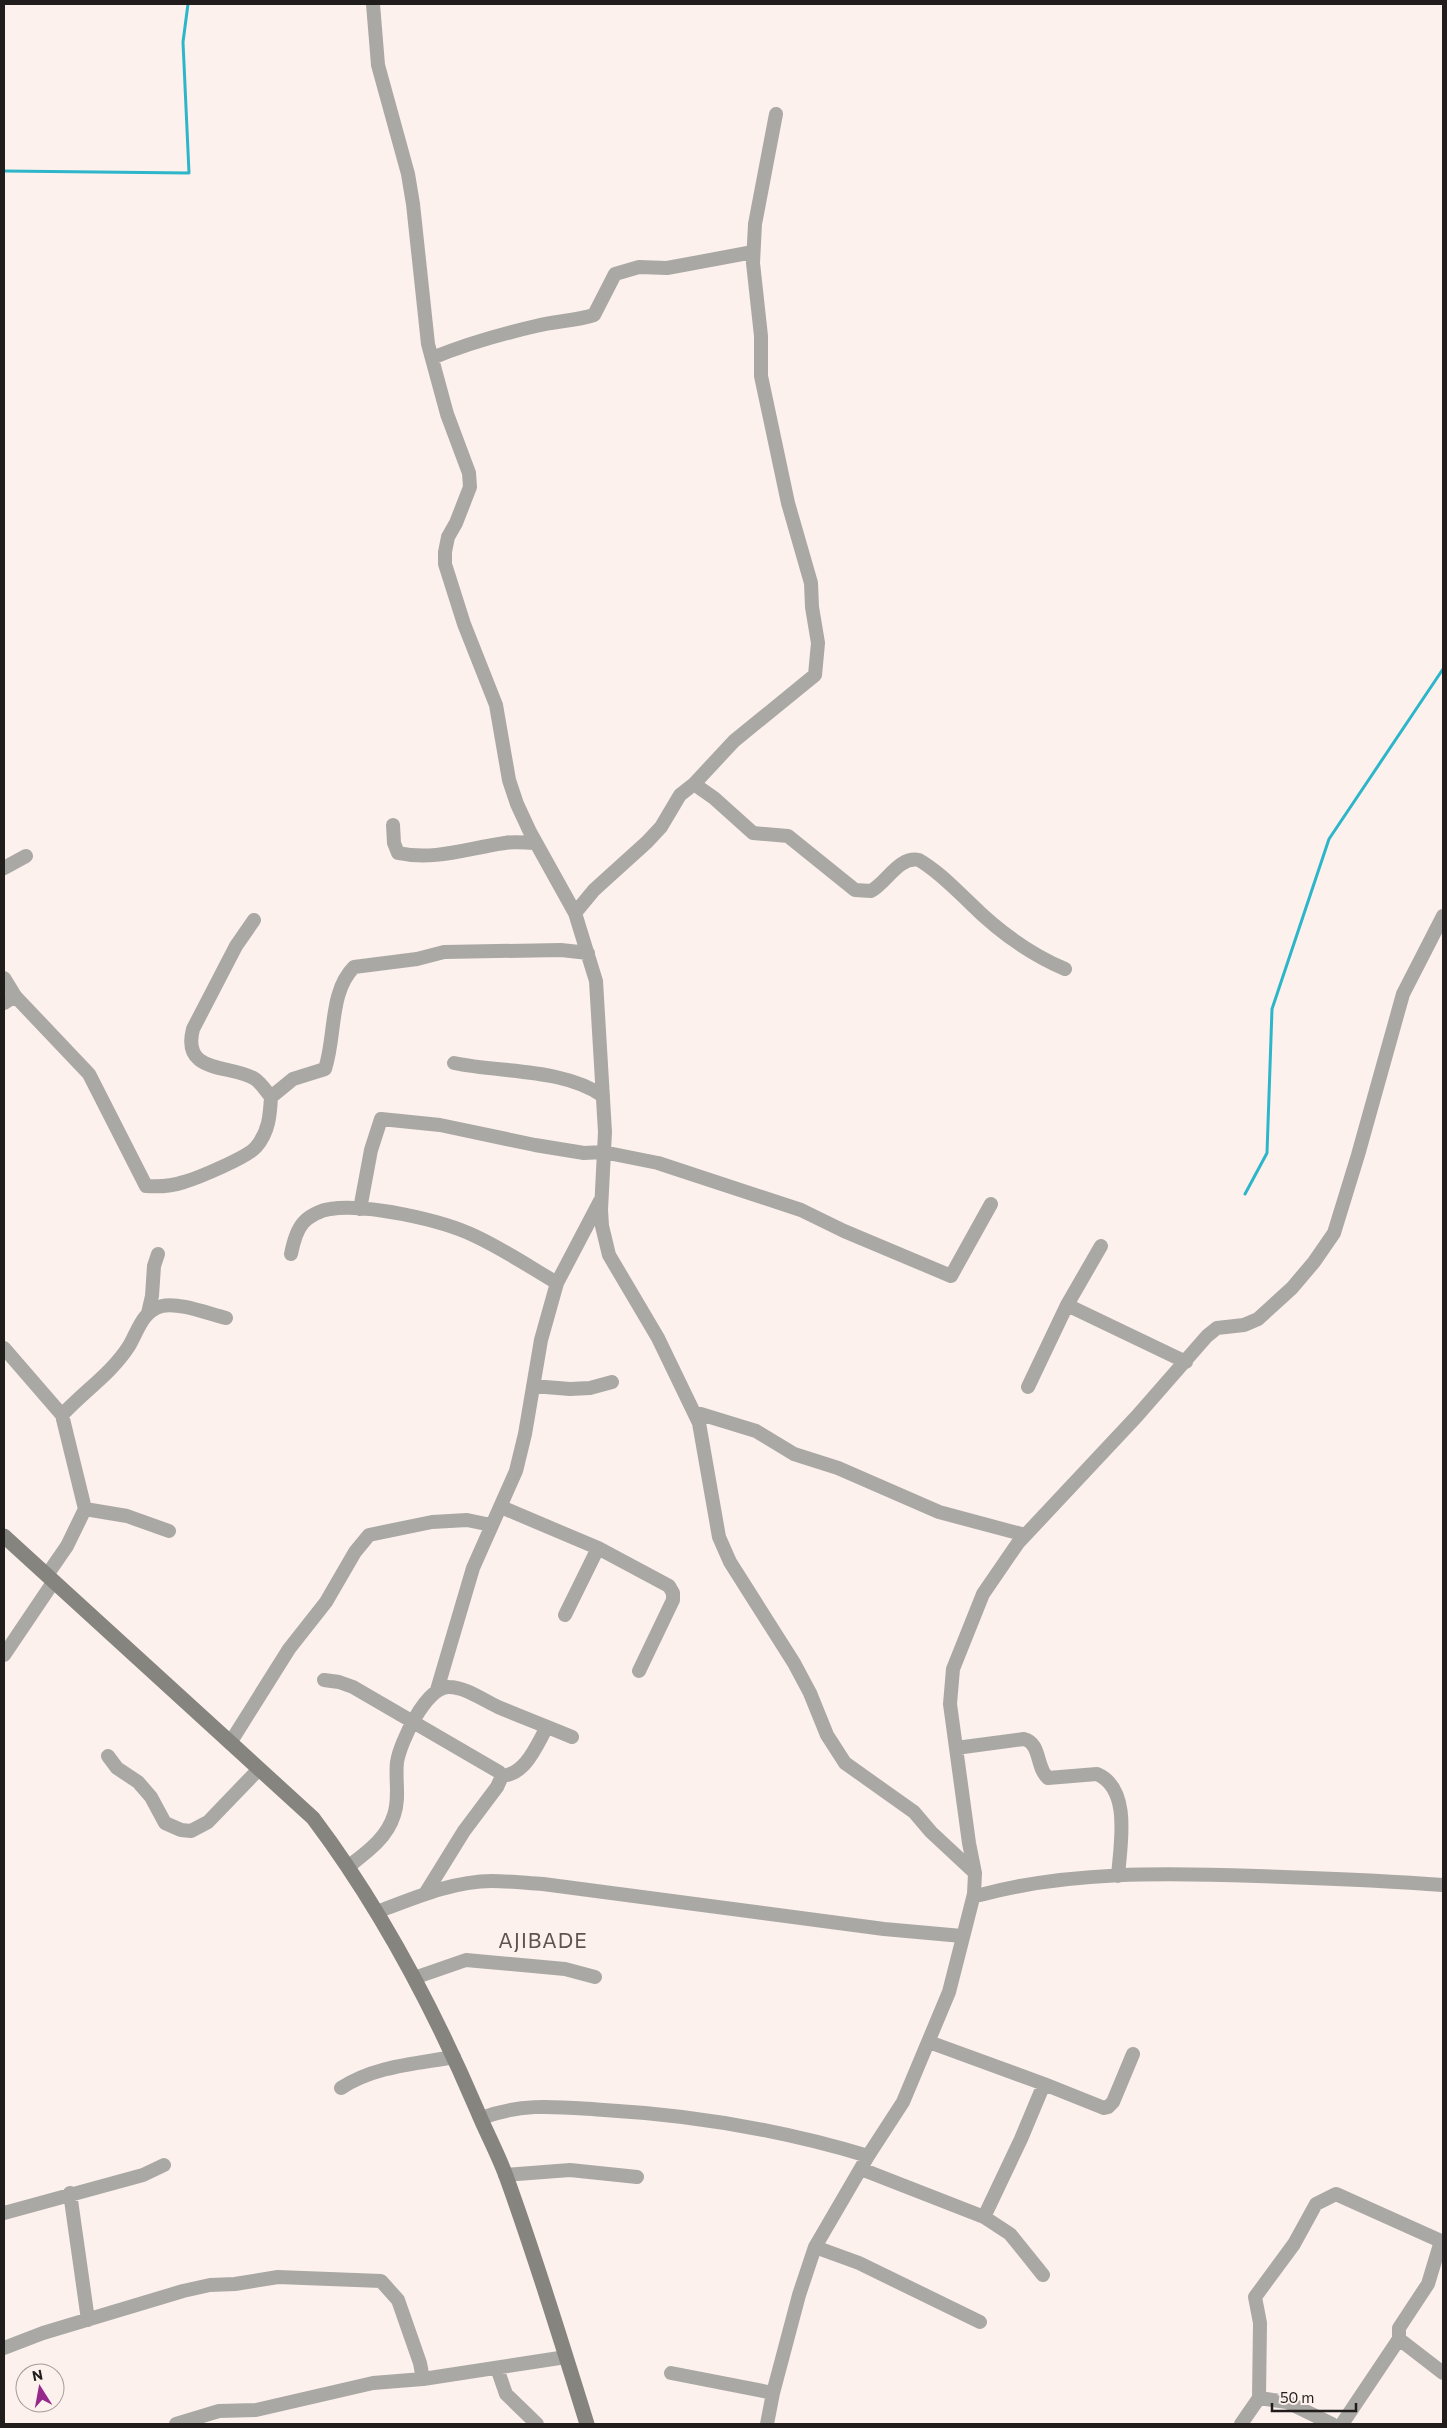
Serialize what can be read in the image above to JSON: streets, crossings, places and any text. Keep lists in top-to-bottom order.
{
  "districts": ["AJIBADE"],
  "scale_bar": "50 m",
  "north": "top"
}
